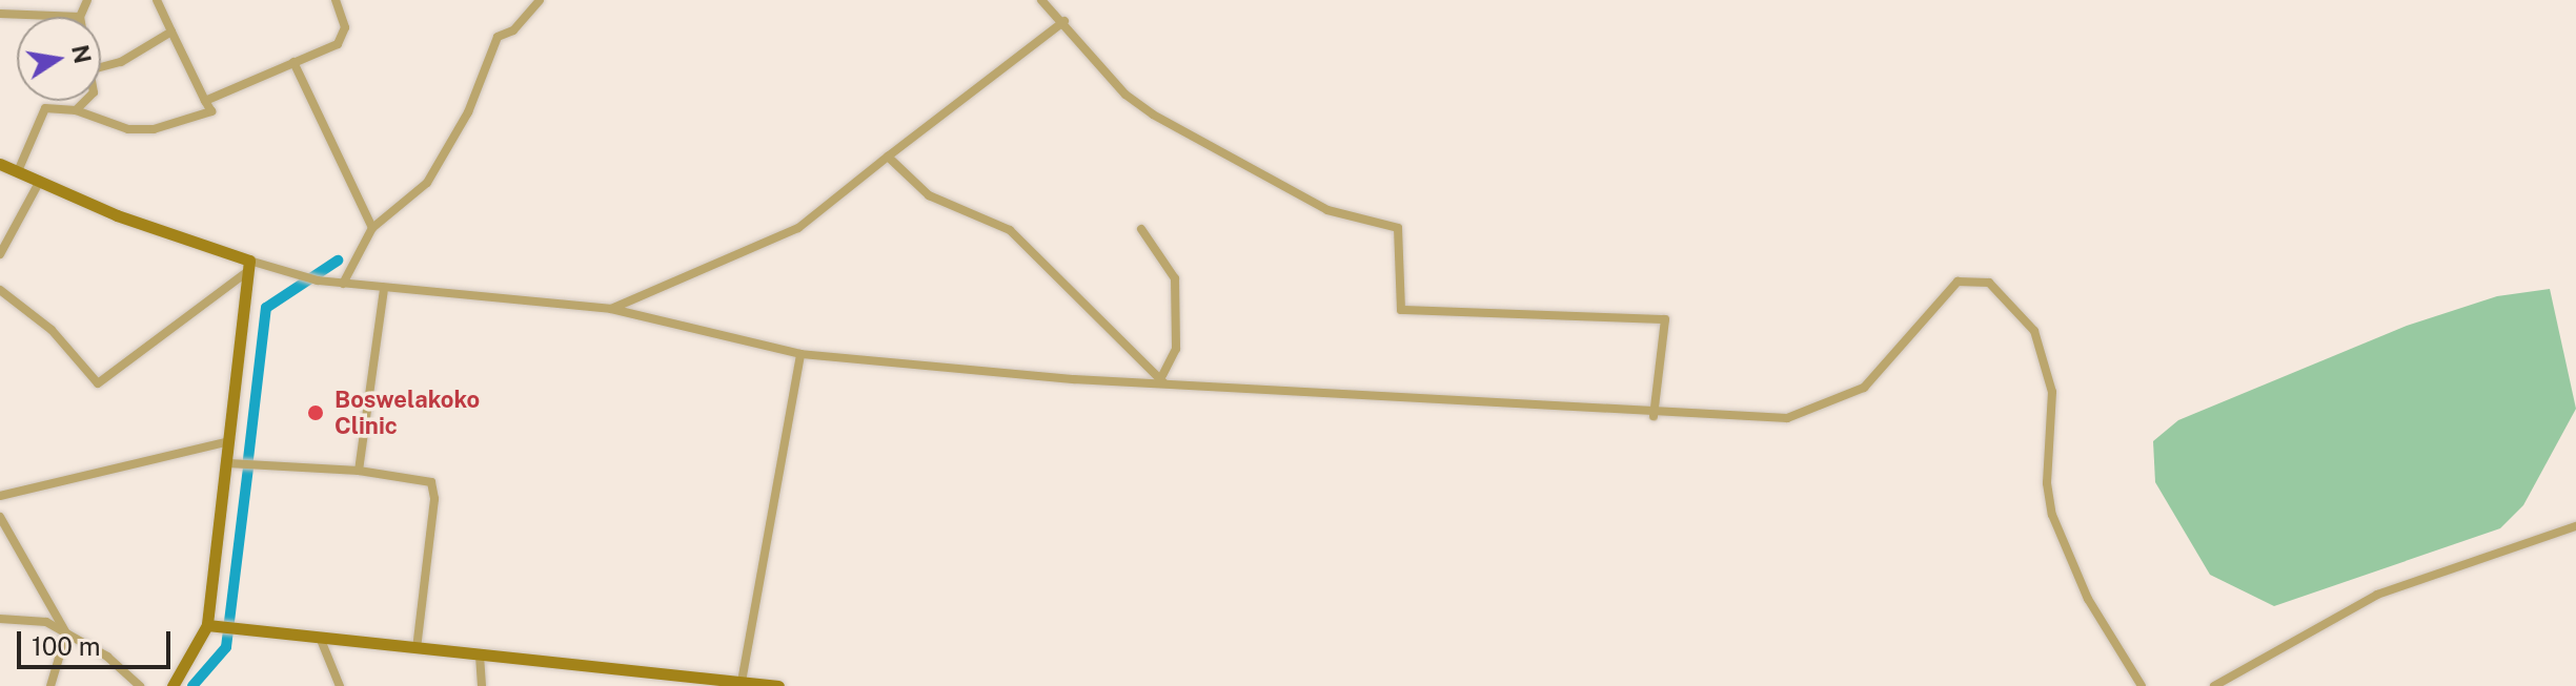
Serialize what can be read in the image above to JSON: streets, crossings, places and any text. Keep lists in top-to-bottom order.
{
  "places": ["Boswelakoko Clinic"],
  "scale_bar": "100 m",
  "north": "right"
}
